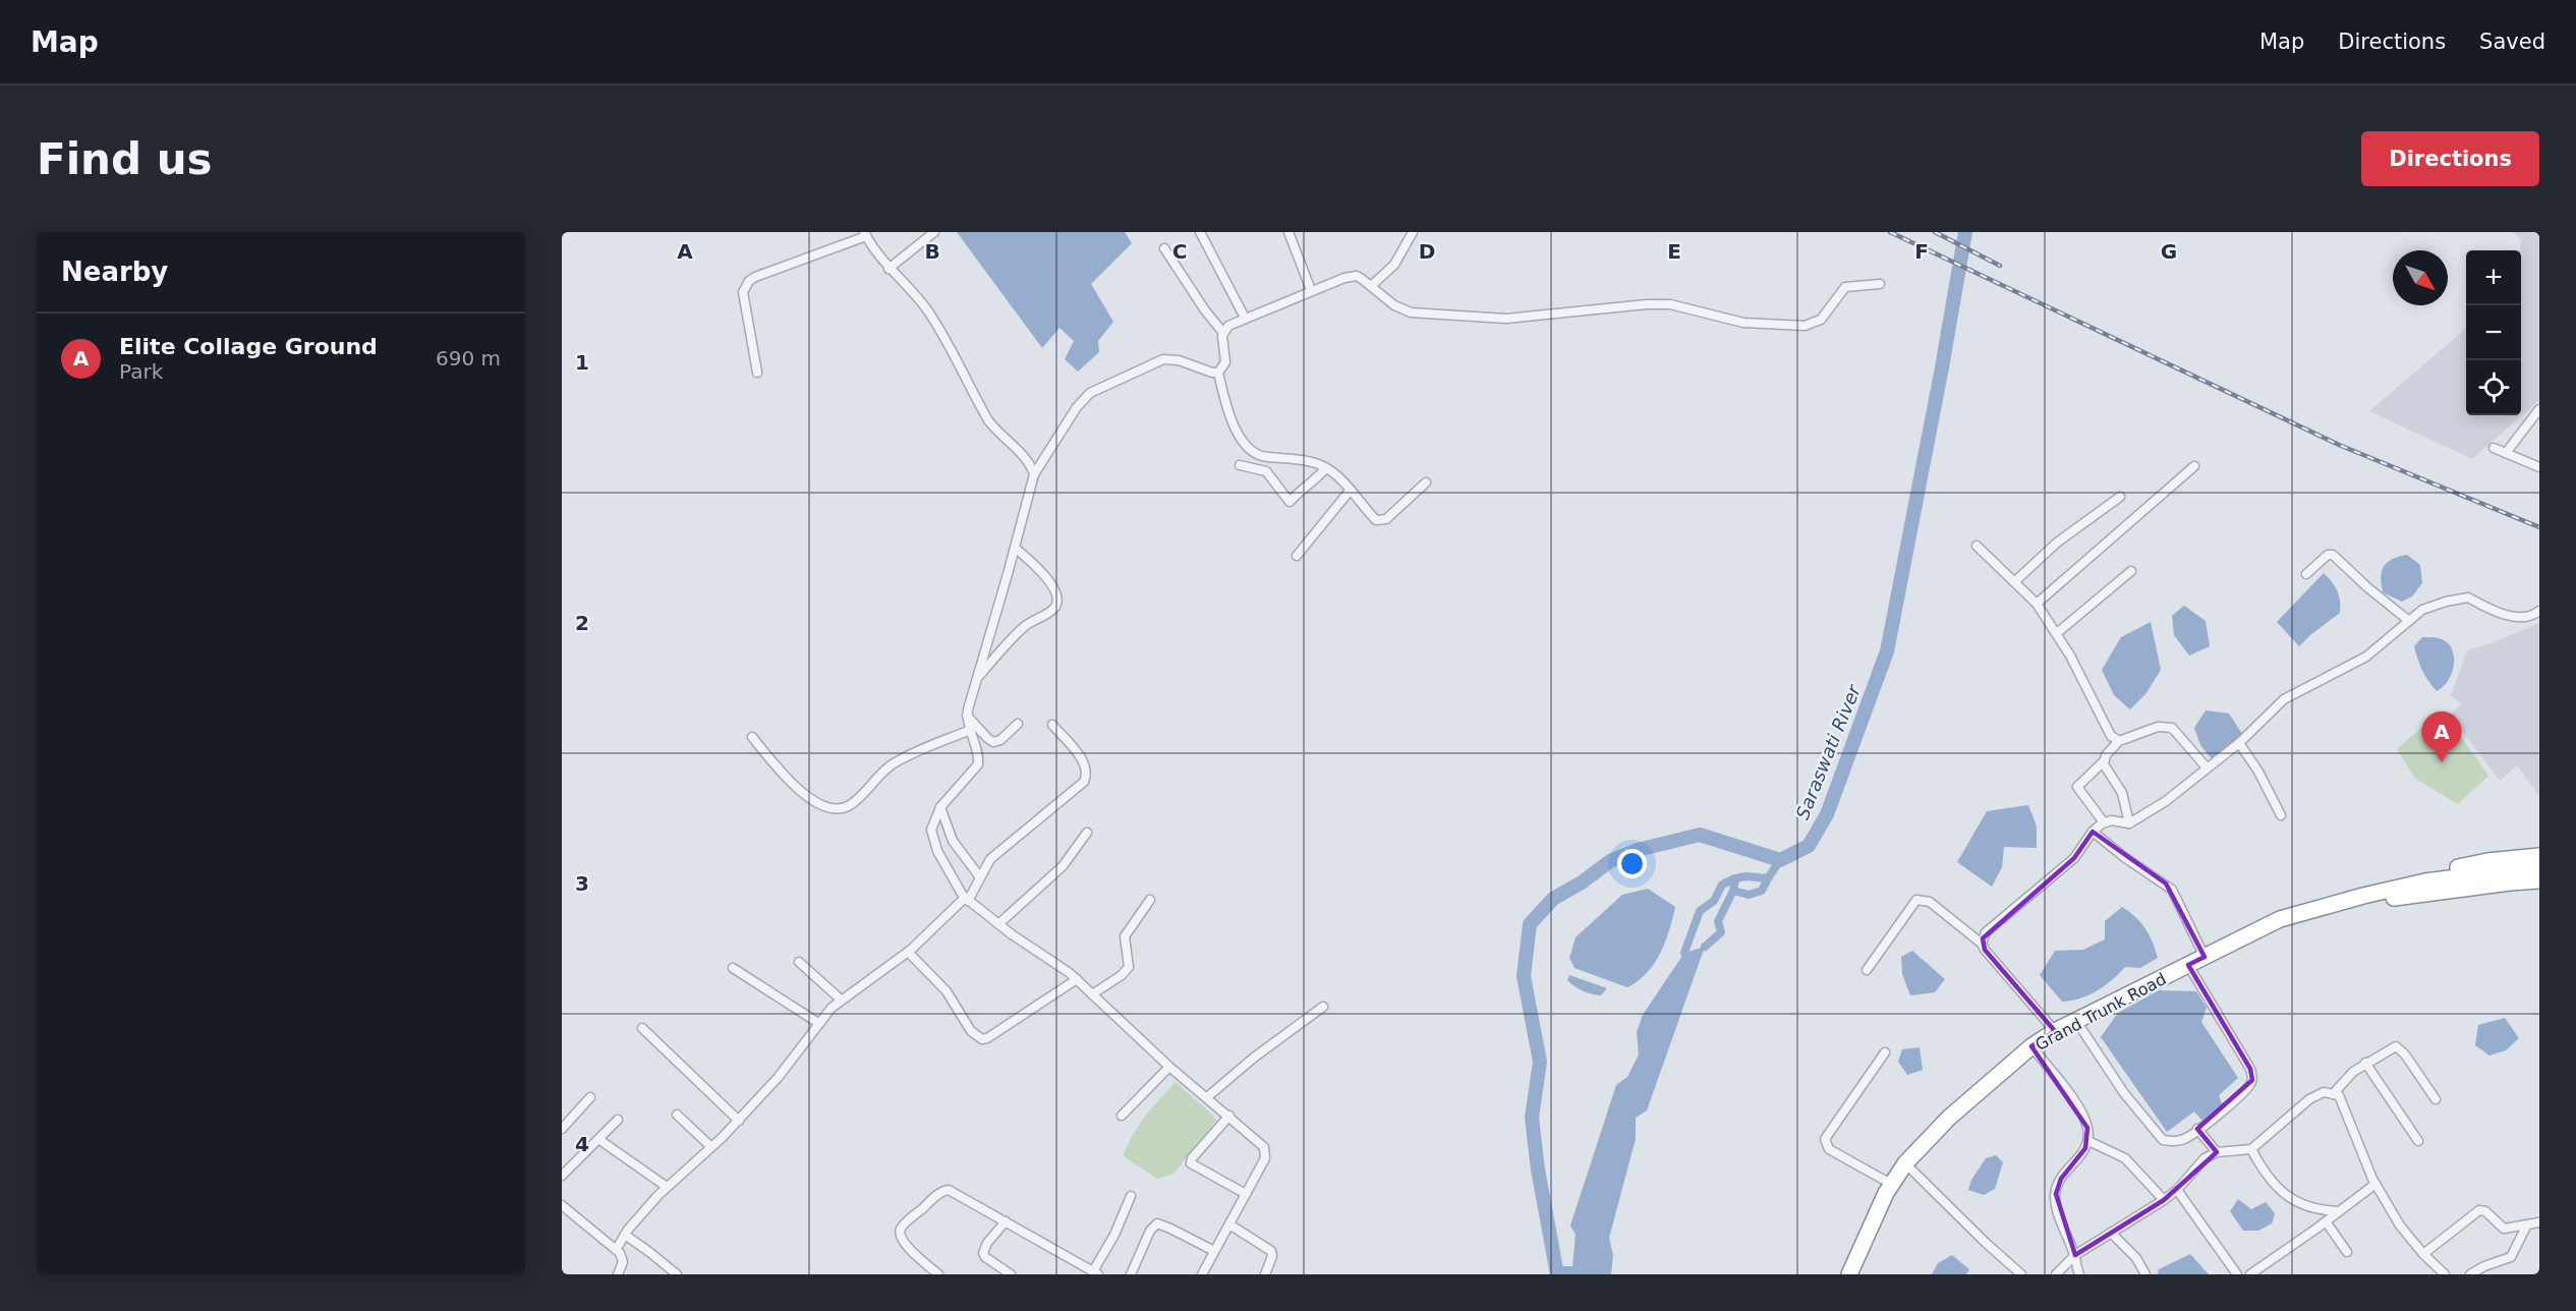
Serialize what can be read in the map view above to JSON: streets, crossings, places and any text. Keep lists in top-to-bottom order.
{
  "streets": {
    "highway": ["Grand Trunk Road"]
  },
  "water": ["Saraswati River"],
  "north": "bottom right",
  "page": {
    "header": "Map",
    "nav": ["Map", "Directions", "Saved"],
    "buttons": "Directions",
    "title": "Find us",
    "heading": "Nearby",
    "map_buttons": ["+", "−"],
    "list": [
      {
        "mark": "A",
        "name": "Elite Collage Ground",
        "note": "Park",
        "value": "690 m"
      }
    ],
    "pins": "A"
  },
  "grid": {
    "columns": [
      "A",
      "B",
      "C",
      "D",
      "E",
      "F",
      "G"
    ],
    "rows": [
      "1",
      "2",
      "3",
      "4"
    ]
  }
}
